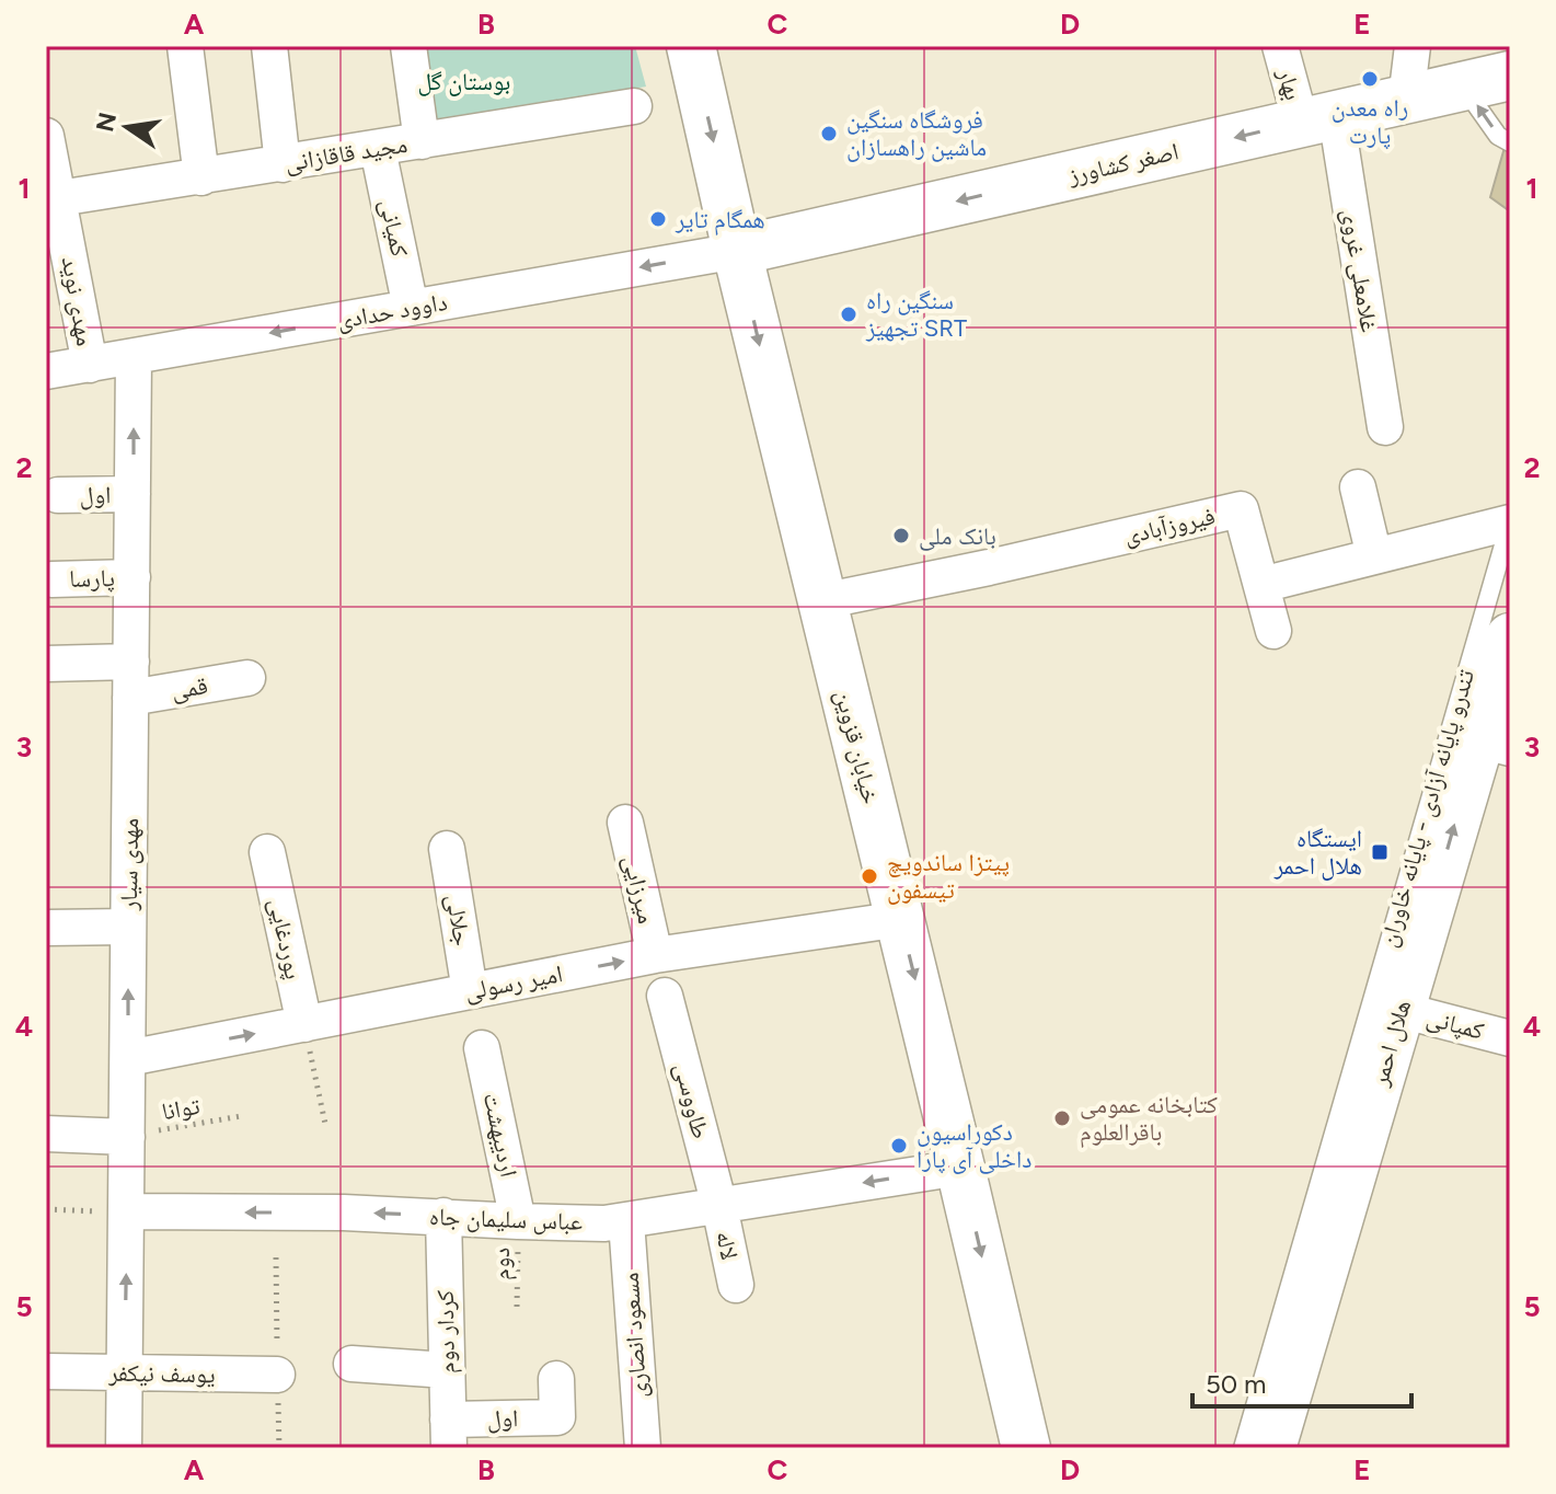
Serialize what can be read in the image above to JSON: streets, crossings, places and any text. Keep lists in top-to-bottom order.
{
  "streets": {
    "main road": ["اصغر کشاورز", "خیابان قزوین", "هلال احمر"],
    "street": [
      "بهار",
      "مجید قاقازانی",
      "کمیانی",
      "غلامعلی غروی",
      "مهدی نوید",
      "داوود حدادی",
      "اول",
      "فیروزآبادی",
      "پارسا",
      "قمی",
      "مهدی سیار",
      "میرزایی",
      "جلالی",
      "پوردغایی",
      "امیر رسولی",
      "کمپانی",
      "طاووسی",
      "اردیبهشت",
      "عباس سلیمان جاه",
      "لاله",
      "کردار دوم",
      "مسعود انصاری",
      "یوسف نیکفر"
    ],
    "lane": ["تندرو پایانه آزادی - پایانه خاوران"],
    "path": ["توانا", "دوم"]
  },
  "crossings": [
    ["بهار", "اصغر کشاورز"],
    ["بهار", "غلامعلی غروی"],
    ["مجید قاقازانی", "کمیانی"],
    ["مجید قاقازانی", "مهدی نوید"],
    ["اصغر کشاورز", "غلامعلی غروی"],
    ["اصغر کشاورز", "داوود حدادی"],
    ["اصغر کشاورز", "خیابان قزوین"],
    ["کمیانی", "داوود حدادی"],
    ["مهدی نوید", "داوود حدادی"],
    ["داوود حدادی", "خیابان قزوین"],
    ["داوود حدادی", "مهدی سیار"],
    ["اول", "مهدی سیار"],
    ["اول", "کردار دوم"],
    ["فیروزآبادی", "خیابان قزوین"],
    ["پارسا", "مهدی سیار"],
    ["قمی", "مهدی سیار"],
    ["خیابان قزوین", "امیر رسولی"],
    ["خیابان قزوین", "عباس سلیمان جاه"],
    ["مهدی سیار", "امیر رسولی"],
    ["مهدی سیار", "توانا"],
    ["مهدی سیار", "عباس سلیمان جاه"],
    ["مهدی سیار", "یوسف نیکفر"],
    ["میرزایی", "امیر رسولی"],
    ["جلالی", "امیر رسولی"],
    ["پوردغایی", "امیر رسولی"],
    ["کمپانی", "هلال احمر"],
    ["طاووسی", "عباس سلیمان جاه"],
    ["طاووسی", "لاله"],
    ["اردیبهشت", "عباس سلیمان جاه"],
    ["اردیبهشت", "دوم"],
    ["عباس سلیمان جاه", "لاله"],
    ["عباس سلیمان جاه", "دوم"],
    ["عباس سلیمان جاه", "کردار دوم"],
    ["عباس سلیمان جاه", "مسعود انصاری"]
  ],
  "one_way": [
    "اصغر کشاورز",
    "داوود حدادی",
    "خیابان قزوین",
    "مهدی سیار",
    "امیر رسولی",
    "عباس سلیمان جاه"
  ],
  "parks": ["بوستان گل"],
  "places": {
    "other": [
      "راه معدن پارت",
      "فروشگاه سنگین ماشین راهسازان",
      "همگام تایر",
      "سنگین راه تجهیز SRT",
      "بانک ملی",
      "پیتزا ساندویچ تیسفون",
      "کتابخانه عمومی باقرالعلوم",
      "دکوراسیون داخلی آی پارا"
    ],
    "transit": ["ایستگاه هلال احمر"]
  },
  "scale_bar": "50 m",
  "north": "left",
  "grid": {
    "columns": [
      "A",
      "B",
      "C",
      "D",
      "E"
    ],
    "rows": [
      "1",
      "2",
      "3",
      "4",
      "5"
    ]
  }
}
